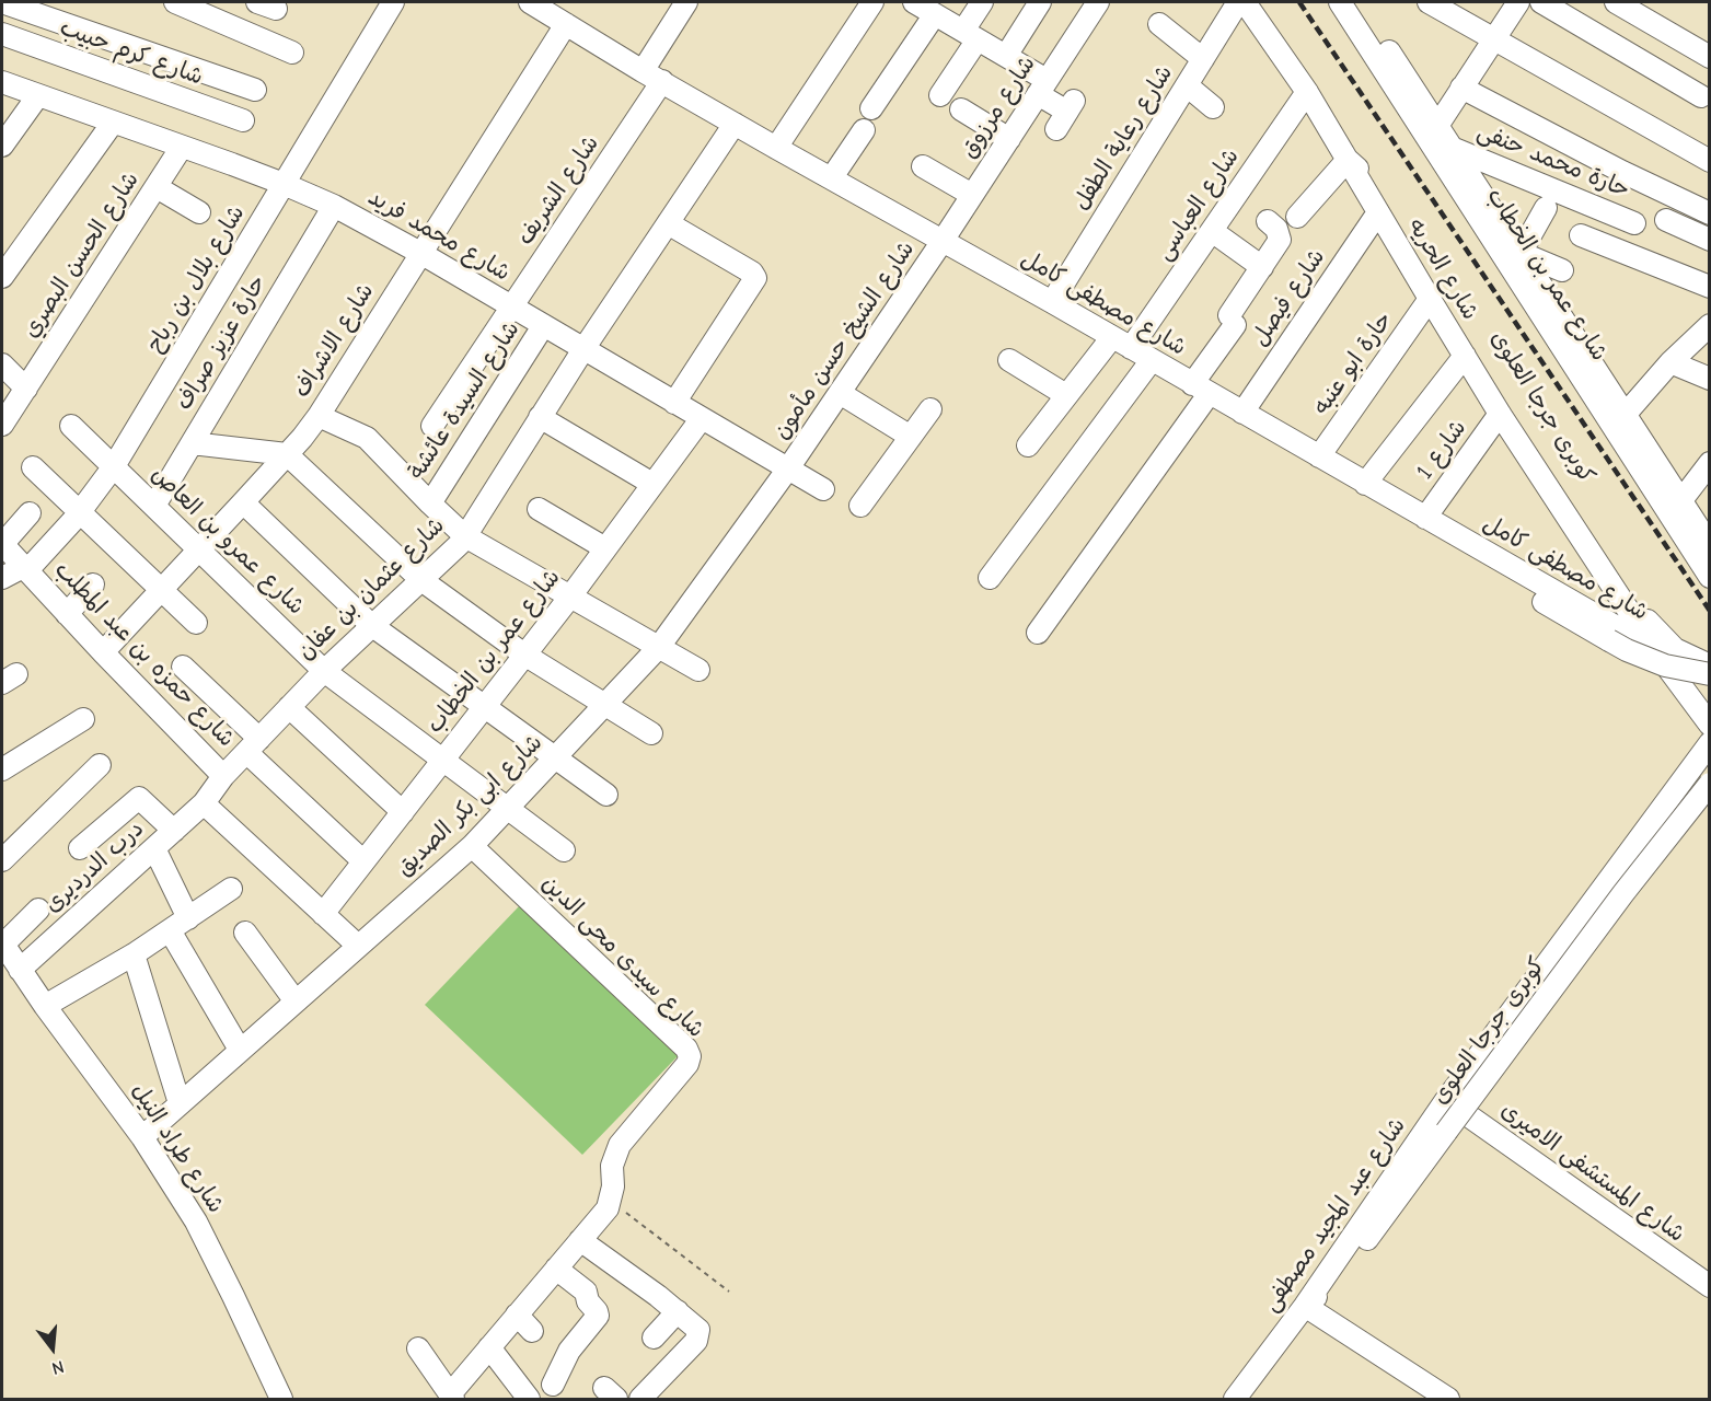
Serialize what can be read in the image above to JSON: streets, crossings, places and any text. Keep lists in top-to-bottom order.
{
  "streets": {
    "street": [
      "شارع كرم حبيب",
      "شارع مرزوق",
      "شارع رعاية الطفل",
      "حارة محمد حنفى",
      "شارع الشريف",
      "شارع العباسى",
      "شارع محمد فريد",
      "شارع الحسن البصري",
      "شارع الحريه",
      "شارع عمر بن الخطاب",
      "شارع بلال بن رباح",
      "شارع فيصل",
      "شارع مصطفى كامل",
      "شارع الاشراف",
      "شارع الشيخ حسن مأمون",
      "حارة عزيز صراف",
      "حارة ابو عنبه",
      "شارع السيدة عائشة",
      "كوبرى جرجا العلوى",
      "شارع 1",
      "شارع عمرو بن العاص",
      "شارع عثمان بن عفان",
      "شارع حمزه بن عبد المطلب",
      "شارع ابى بكر الصديق",
      "درب الدرديرى",
      "شارع سيدى محى الدين",
      "شارع طراد النيل",
      "شارع المستشفى الاميرى",
      "شارع عبد المجيد مصطفى"
    ]
  },
  "crossings": [
    ["شارع مرزوق", "شارع مصطفى كامل"],
    ["شارع مرزوق", "شارع الشيخ حسن مأمون"],
    ["شارع رعاية الطفل", "شارع مصطفى كامل"],
    ["حارة محمد حنفى", "شارع عمر بن الخطاب"],
    ["شارع الشريف", "شارع محمد فريد"],
    ["شارع الشريف", "شارع مصطفى كامل"],
    ["شارع العباسى", "شارع الحريه"],
    ["شارع العباسى", "شارع مصطفى كامل"],
    ["شارع محمد فريد", "شارع الحسن البصري"],
    ["شارع محمد فريد", "شارع عمر بن الخطاب"],
    ["شارع محمد فريد", "شارع بلال بن رباح"],
    ["شارع محمد فريد", "شارع الاشراف"],
    ["شارع محمد فريد", "شارع الشيخ حسن مأمون"],
    ["شارع محمد فريد", "حارة عزيز صراف"],
    ["شارع محمد فريد", "شارع السيدة عائشة"],
    ["شارع محمد فريد", "شارع عثمان بن عفان"],
    ["شارع محمد فريد", "شارع ابى بكر الصديق"],
    ["شارع الحريه", "شارع فيصل"],
    ["شارع الحريه", "شارع مصطفى كامل"],
    ["شارع الحريه", "حارة ابو عنبه"],
    ["شارع الحريه", "كوبرى جرجا العلوى"],
    ["شارع الحريه", "شارع 1"],
    ["شارع عمر بن الخطاب", "شارع عمرو بن العاص"],
    ["شارع بلال بن رباح", "شارع عمرو بن العاص"],
    ["شارع بلال بن رباح", "شارع حمزه بن عبد المطلب"],
    ["شارع فيصل", "شارع مصطفى كامل"],
    ["شارع مصطفى كامل", "شارع الاشراف"],
    ["شارع مصطفى كامل", "شارع الشيخ حسن مأمون"],
    ["شارع مصطفى كامل", "حارة ابو عنبه"],
    ["شارع مصطفى كامل", "شارع 1"],
    ["شارع مصطفى كامل", "شارع عثمان بن عفان"],
    ["شارع الاشراف", "شارع عمرو بن العاص"],
    ["شارع الاشراف", "شارع حمزه بن عبد المطلب"],
    ["شارع الشيخ حسن مأمون", "شارع ابى بكر الصديق"],
    ["حارة عزيز صراف", "شارع عمرو بن العاص"],
    ["كوبرى جرجا العلوى", "شارع عبد المجيد مصطفى"],
    ["شارع عمرو بن العاص", "شارع عثمان بن عفان"],
    ["شارع عمرو بن العاص", "شارع ابى بكر الصديق"],
    ["شارع عثمان بن عفان", "شارع حمزه بن عبد المطلب"],
    ["شارع عثمان بن عفان", "درب الدرديرى"],
    ["شارع ابى بكر الصديق", "شارع سيدى محى الدين"],
    ["شارع ابى بكر الصديق", "شارع طراد النيل"],
    ["درب الدرديرى", "شارع طراد النيل"],
    ["شارع المستشفى الاميرى", "شارع عبد المجيد مصطفى"]
  ],
  "north": "bottom"
}
